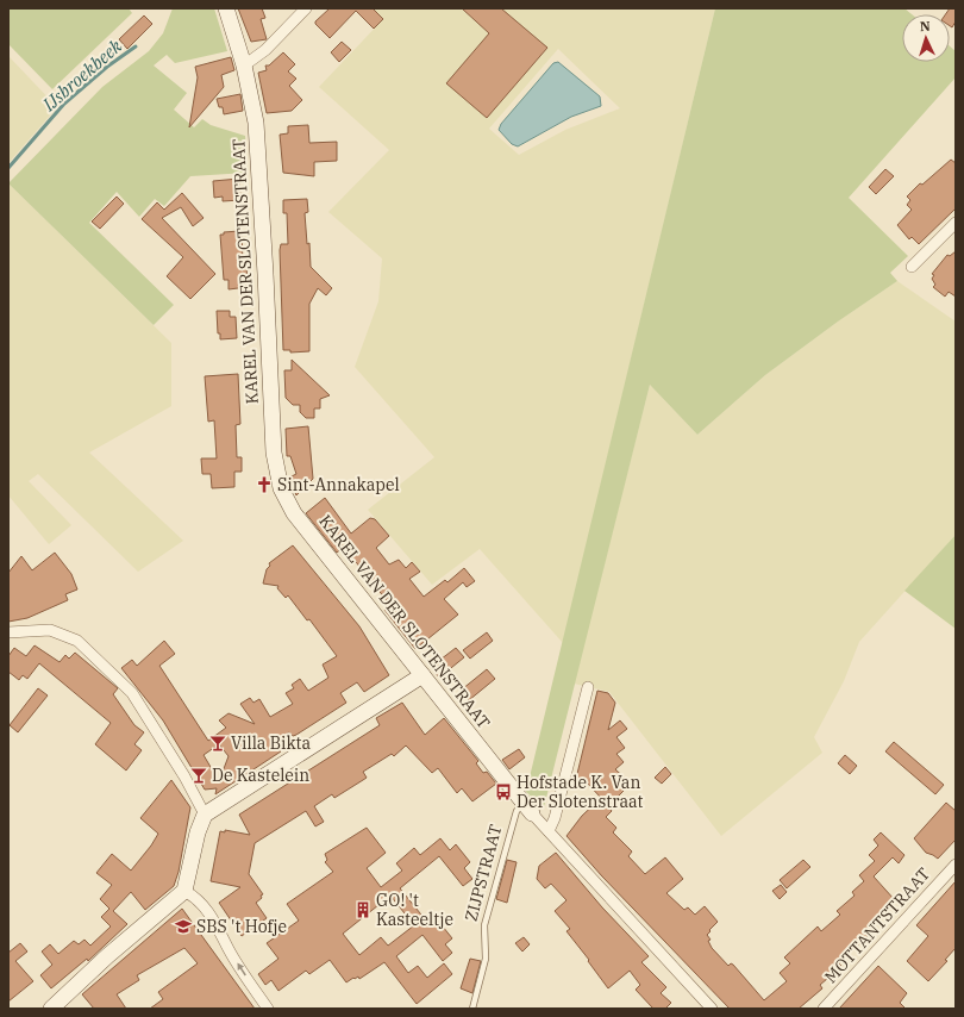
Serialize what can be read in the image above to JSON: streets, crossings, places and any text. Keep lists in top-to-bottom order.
{
  "streets": {
    "street": ["KAREL VAN DER SLOTENSTRAAT", "MOTTANTSTRAAT"],
    "lane": ["ZIJPSTRAAT"]
  },
  "crossings": [
    ["KAREL VAN DER SLOTENSTRAAT", "ZIJPSTRAAT"]
  ],
  "water": ["IJsbroekbeek"],
  "places": {
    "church": ["Sint-Annakapel"],
    "bar": ["Villa Bikta", "De Kastelein"],
    "bus stop": ["Hofstade K. Van Der Slotenstraat"],
    "building": ["GO! 't Kasteeltje"],
    "school or university": ["SBS 't Hofje"]
  },
  "north": "top"
}
